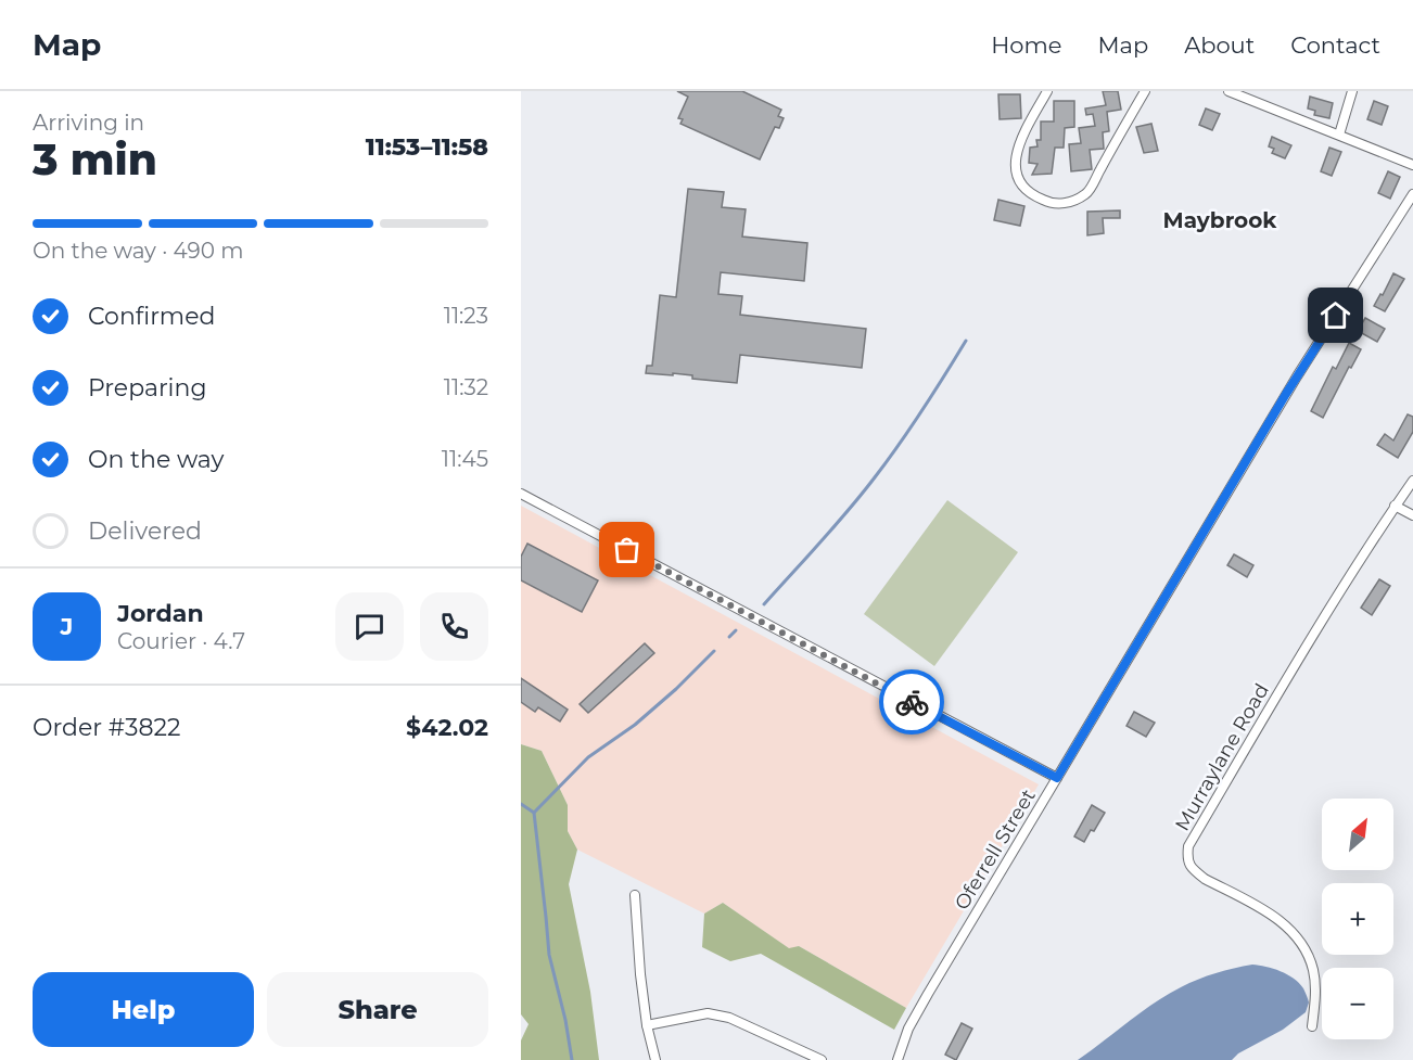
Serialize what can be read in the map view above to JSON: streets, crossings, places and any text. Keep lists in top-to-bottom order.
{
  "streets": {
    "street": ["Murraylane Road", "Oferrell Street"]
  },
  "districts": ["Maybrook"],
  "north": "top right",
  "page": {
    "header": "Map",
    "nav": [
      "Home",
      "Map",
      "About",
      "Contact"
    ],
    "heading": ["3 min", "Arriving in", "11:53–11:58"],
    "panel": [
      "Jordan",
      "Courier · 4.7",
      "Order #3822",
      "$42.02"
    ],
    "bar": "On the way · 490 m",
    "list": [
      ["Confirmed", "11:23"],
      ["Preparing", "11:32"],
      ["On the way", "11:45"],
      "Delivered"
    ],
    "round": "J",
    "map_buttons": ["+", "−"],
    "buttons": ["Help", "Share"]
  }
}
